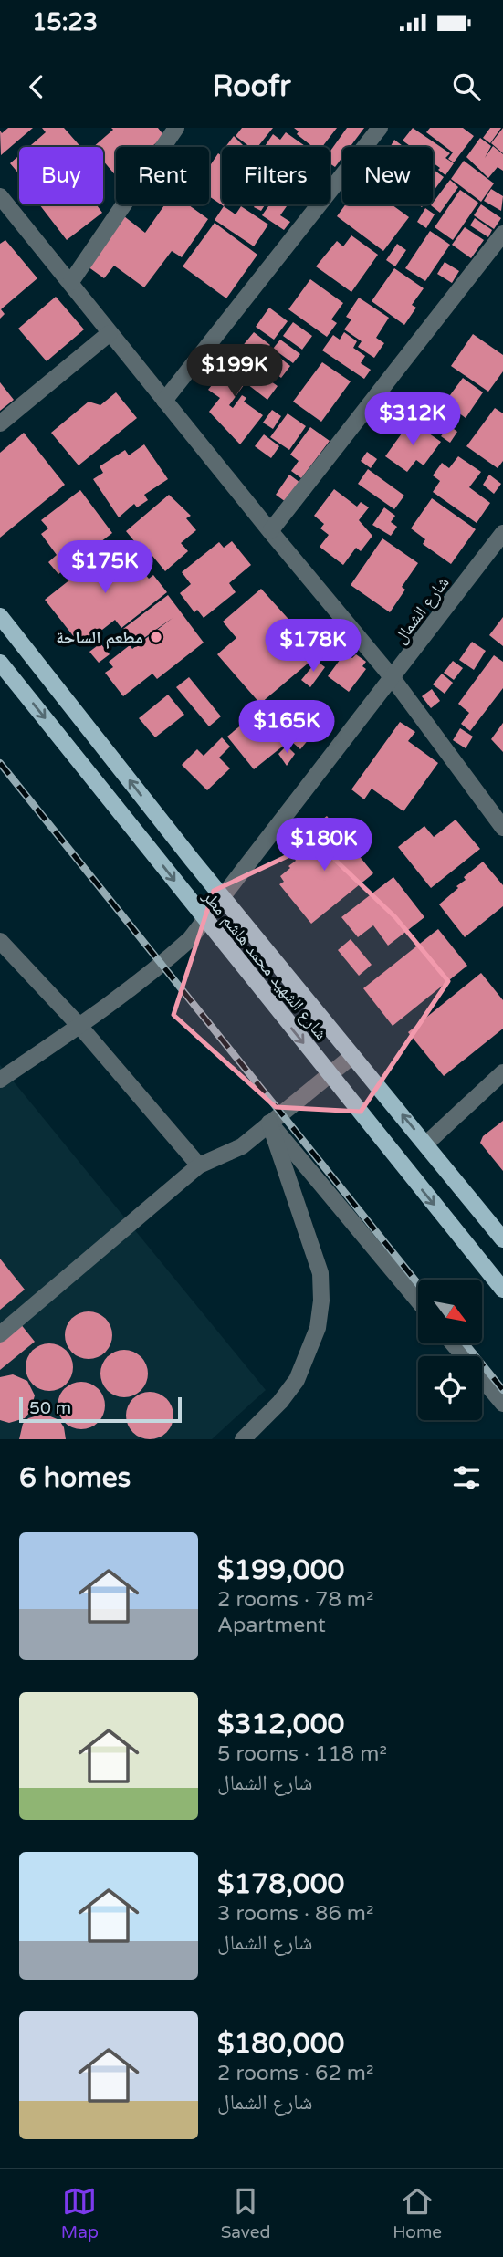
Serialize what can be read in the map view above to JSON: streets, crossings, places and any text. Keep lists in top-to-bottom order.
{
  "streets": {
    "main road": ["شارع الشهيد محمد هاشم مطر"],
    "street": ["شارع الشمال"]
  },
  "crossings": [
    ["شارع الشمال", "شارع الشهيد محمد هاشم مطر"]
  ],
  "places": ["مطعم الساحة"],
  "scale_bar": "50 m",
  "north": "bottom right",
  "page": {
    "status": "15:23",
    "header": "Roofr",
    "chip": [
      "Buy",
      "Rent",
      "Filters",
      "New"
    ],
    "price": [
      "$199K",
      "$312K",
      "$175K",
      "$178K",
      "$165K",
      "$180K"
    ],
    "scale": "50 m",
    "heading": "6 homes",
    "list": [
      {
        "name": "$199,000",
        "note": "2 rooms · 78 m² · Apartment"
      },
      {
        "name": "$312,000",
        "note": "5 rooms · 118 m² · شارع الشمال"
      },
      {
        "name": "$178,000",
        "note": "3 rooms · 86 m² · شارع الشمال"
      },
      {
        "name": "$180,000",
        "note": "2 rooms · 62 m² · شارع الشمال"
      }
    ],
    "tabs": ["Map", "Saved", "Home"]
  }
}
